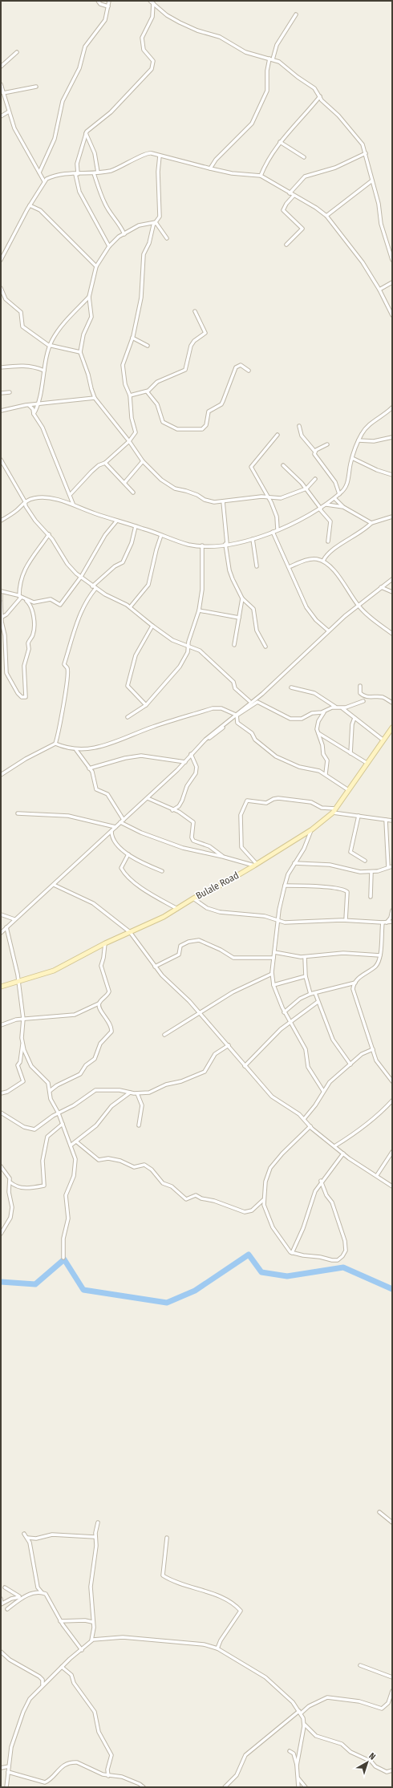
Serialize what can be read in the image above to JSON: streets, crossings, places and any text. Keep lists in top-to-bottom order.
{
  "streets": {
    "street": ["Bulale Road"]
  },
  "north": "top right"
}
